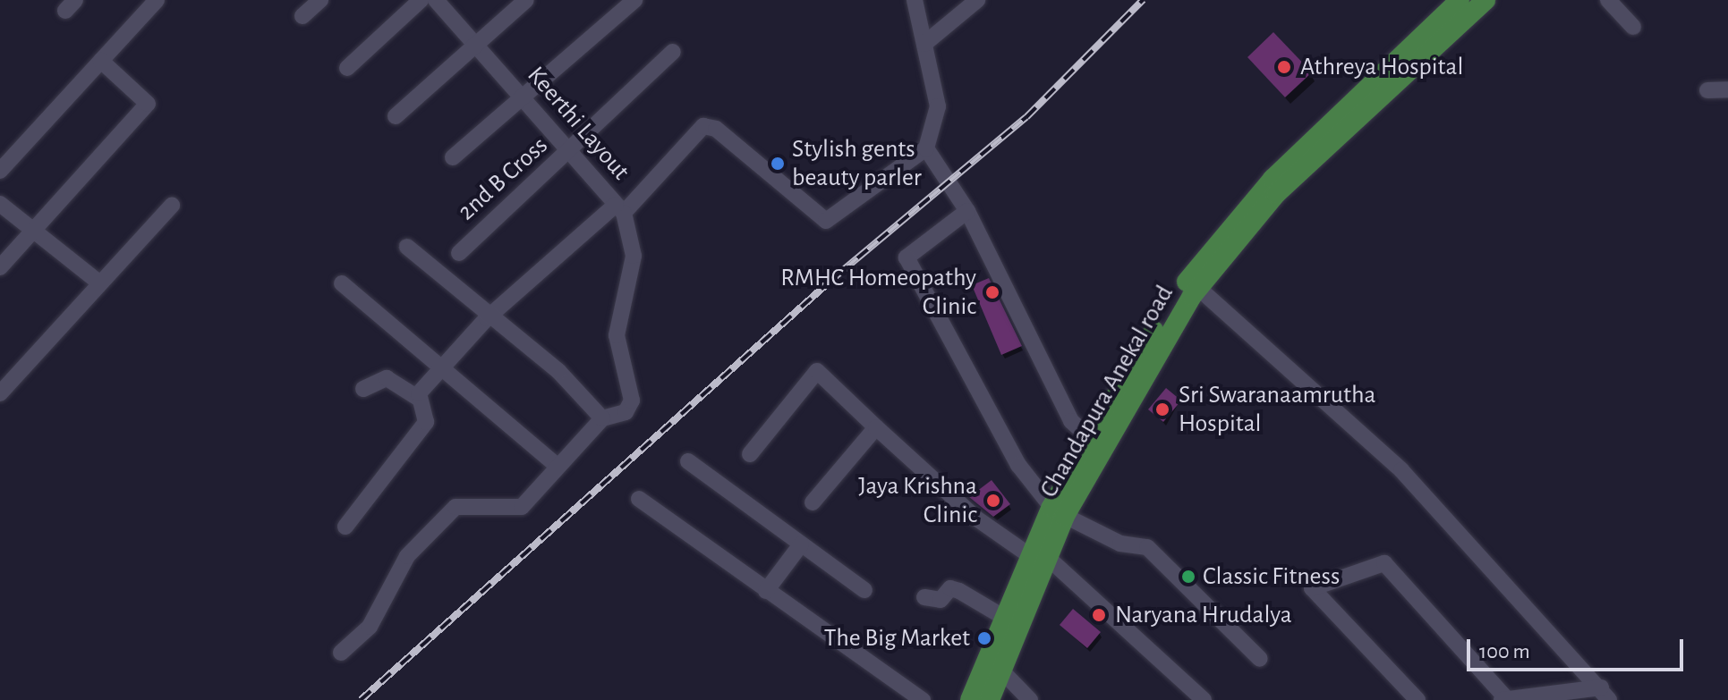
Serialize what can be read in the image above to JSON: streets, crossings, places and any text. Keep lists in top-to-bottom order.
{
  "streets": {
    "main road": ["Chandapura Anekal road"],
    "street": ["Keerthi Layout", "2nd B Cross"]
  },
  "crossings": [
    ["Keerthi Layout", "2nd B Cross"]
  ],
  "places": [
    "Athreya Hospital",
    "Stylish gents beauty parler",
    "RMHC Homeopathy Clinic",
    "Sri Swaranaamrutha Hospital",
    "Jaya Krishna Clinic",
    "Classic Fitness",
    "Naryana Hrudalya",
    "The Big Market"
  ],
  "scale_bar": "100 m"
}
